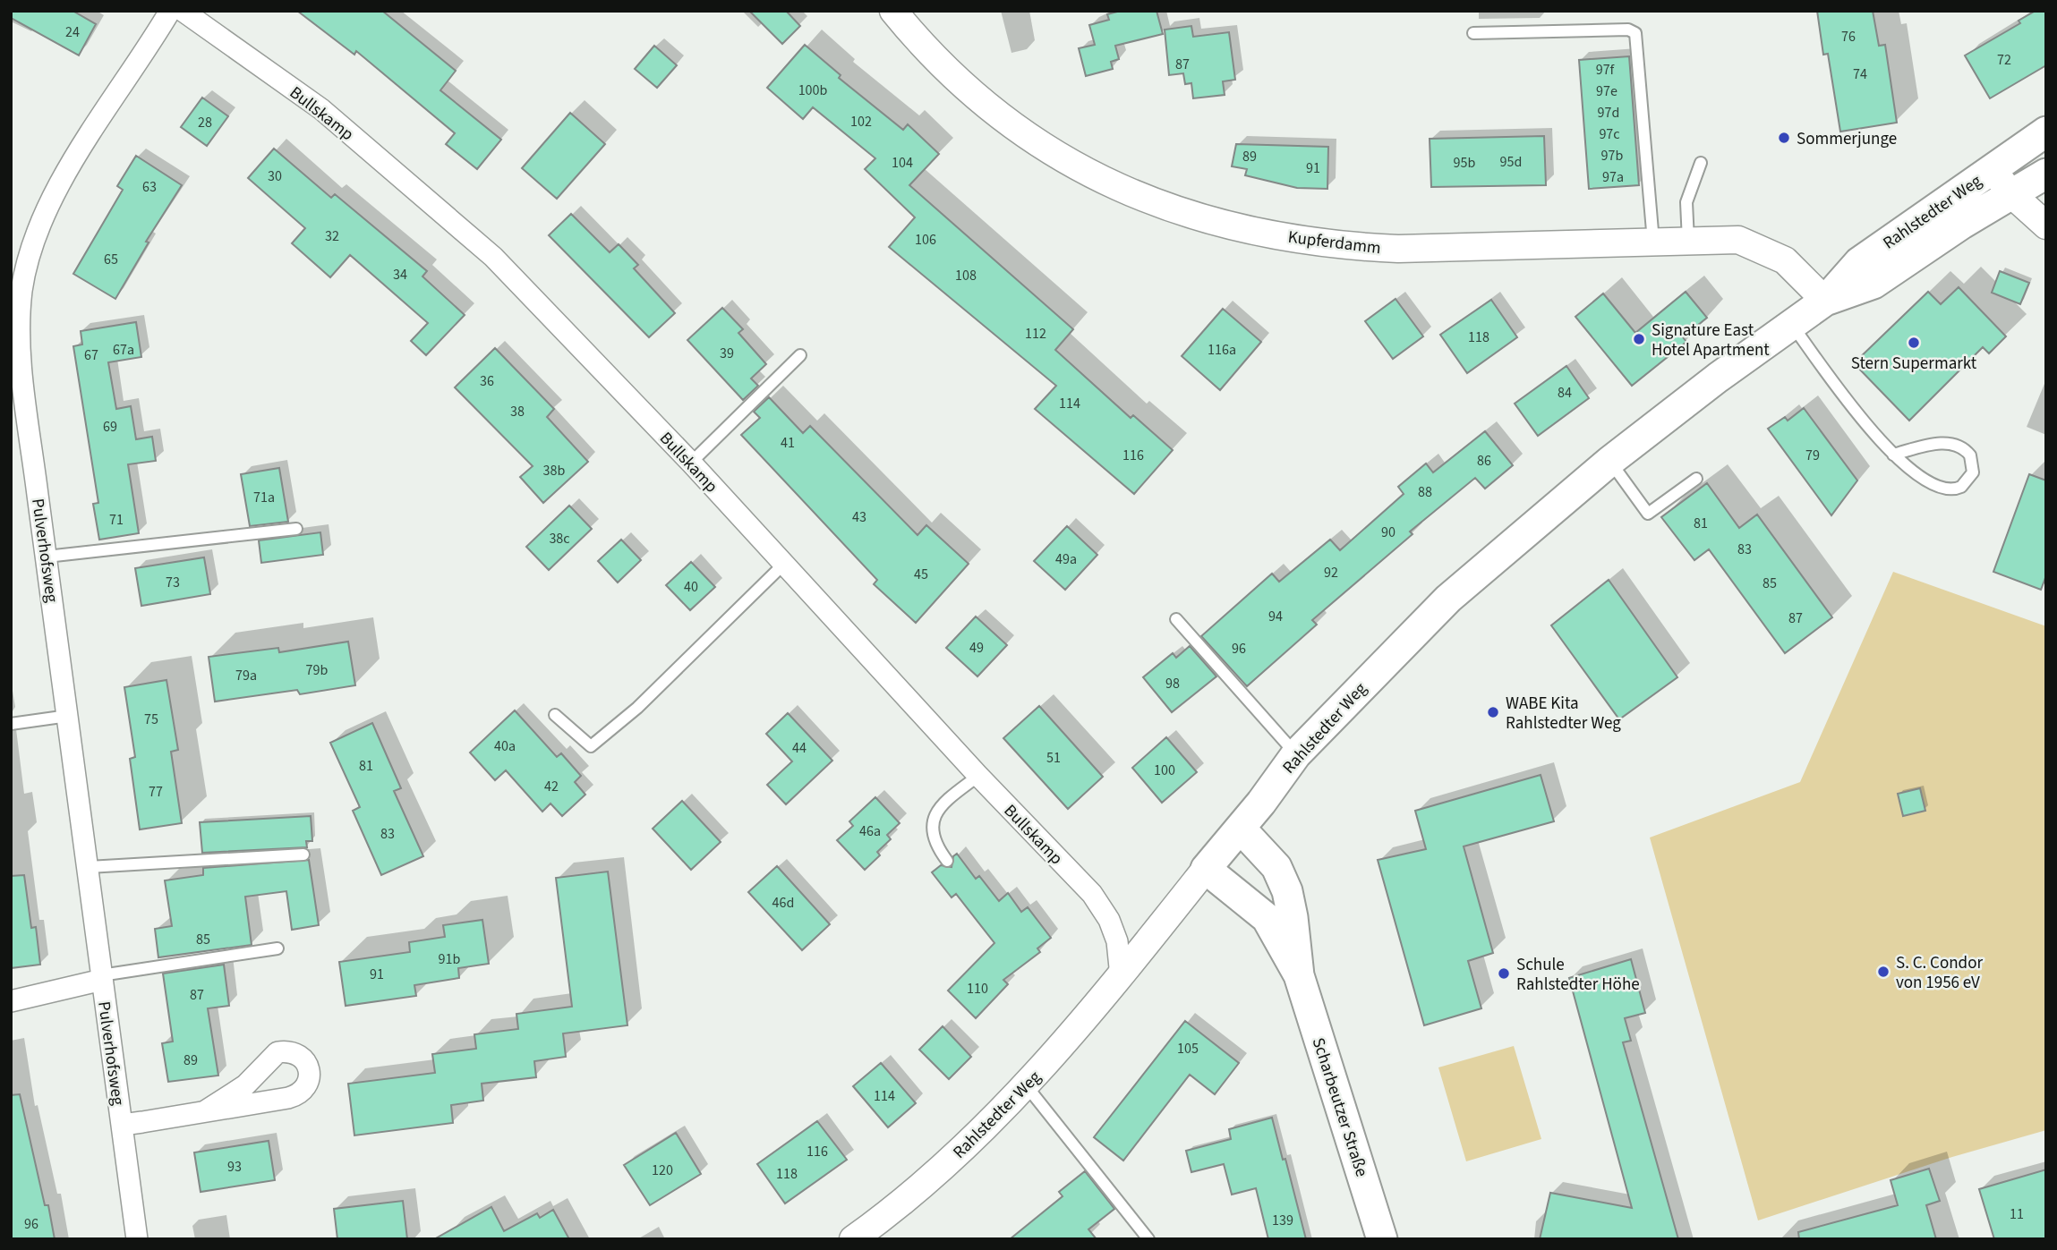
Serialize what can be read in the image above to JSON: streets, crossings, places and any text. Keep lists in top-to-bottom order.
{
  "streets": {
    "main road": ["Rahlstedter Weg", "Scharbeutzer Straße"],
    "street": ["Bullskamp", "Kupferdamm", "Pulverhofsweg"]
  },
  "crossings": [
    ["Bullskamp", "Rahlstedter Weg"],
    ["Rahlstedter Weg", "Kupferdamm"],
    ["Rahlstedter Weg", "Scharbeutzer Straße"]
  ],
  "places": [
    "Sommerjunge",
    "Signature East Hotel Apartment",
    "Stern Supermarkt",
    "WABE Kita Rahlstedter Weg",
    "S. C. Condor von 1956 eV",
    "Schule Rahlstedter Höhe"
  ],
  "house_numbers": [
    "24",
    "76",
    "72",
    "87",
    "97f",
    "74",
    "100b",
    "97e",
    "97d",
    "102",
    "28",
    "97c",
    "97b",
    "89",
    "95d",
    "104",
    "95b",
    "91",
    "30",
    "97a",
    "63",
    "32",
    "106",
    "65",
    "34",
    "108",
    "112",
    "118",
    "67a",
    "116a",
    "39",
    "67",
    "36",
    "84",
    "114",
    "38",
    "69",
    "41",
    "116",
    "79",
    "86",
    "38b",
    "88",
    "71a",
    "43",
    "71",
    "81",
    "90",
    "38c",
    "83",
    "49a",
    "92",
    "45",
    "73",
    "85",
    "40",
    "94",
    "87",
    "49",
    "96",
    "79b",
    "79a",
    "98",
    "75",
    "40a",
    "44",
    "51",
    "81",
    "100",
    "42",
    "77",
    "46a",
    "83",
    "46d",
    "85",
    "91b",
    "91",
    "110",
    "87",
    "105",
    "89",
    "114",
    "116",
    "93",
    "120",
    "118",
    "11",
    "139",
    "96"
  ]
}
